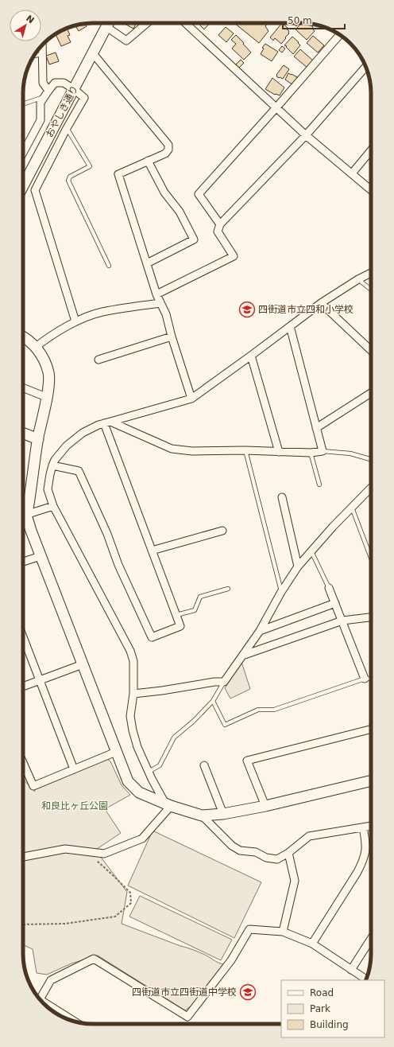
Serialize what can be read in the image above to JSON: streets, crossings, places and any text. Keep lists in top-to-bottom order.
{
  "streets": {
    "street": ["おやしき通り"]
  },
  "parks": ["和良比ヶ丘公園"],
  "places": {
    "school or university": ["四街道市立四和小学校", "四街道市立四街道中学校"]
  },
  "legend": ["Road", "Park", "Building"],
  "scale_bar": "50 m",
  "north": "top right"
}
